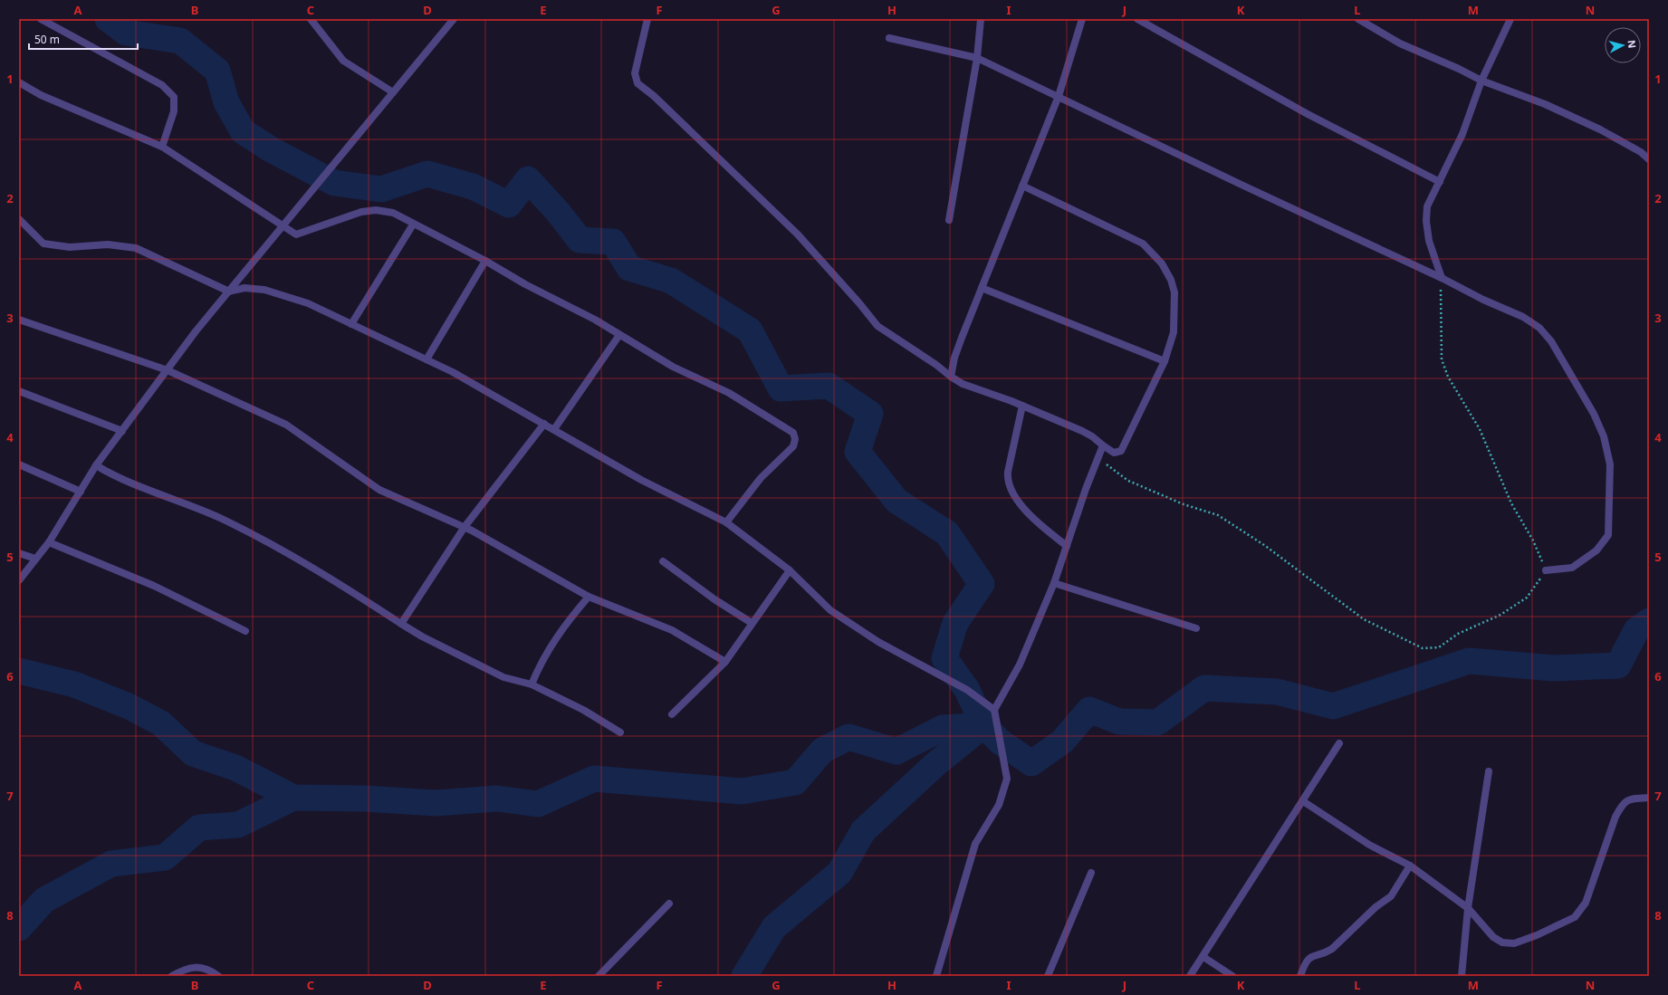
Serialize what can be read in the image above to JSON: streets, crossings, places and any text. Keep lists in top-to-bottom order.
{
  "scale_bar": "50 m",
  "north": "right",
  "grid": {
    "columns": [
      "A",
      "B",
      "C",
      "D",
      "E",
      "F",
      "G",
      "H",
      "I",
      "J",
      "K",
      "L",
      "M",
      "N"
    ],
    "rows": [
      "1",
      "2",
      "3",
      "4",
      "5",
      "6",
      "7",
      "8"
    ]
  }
}
